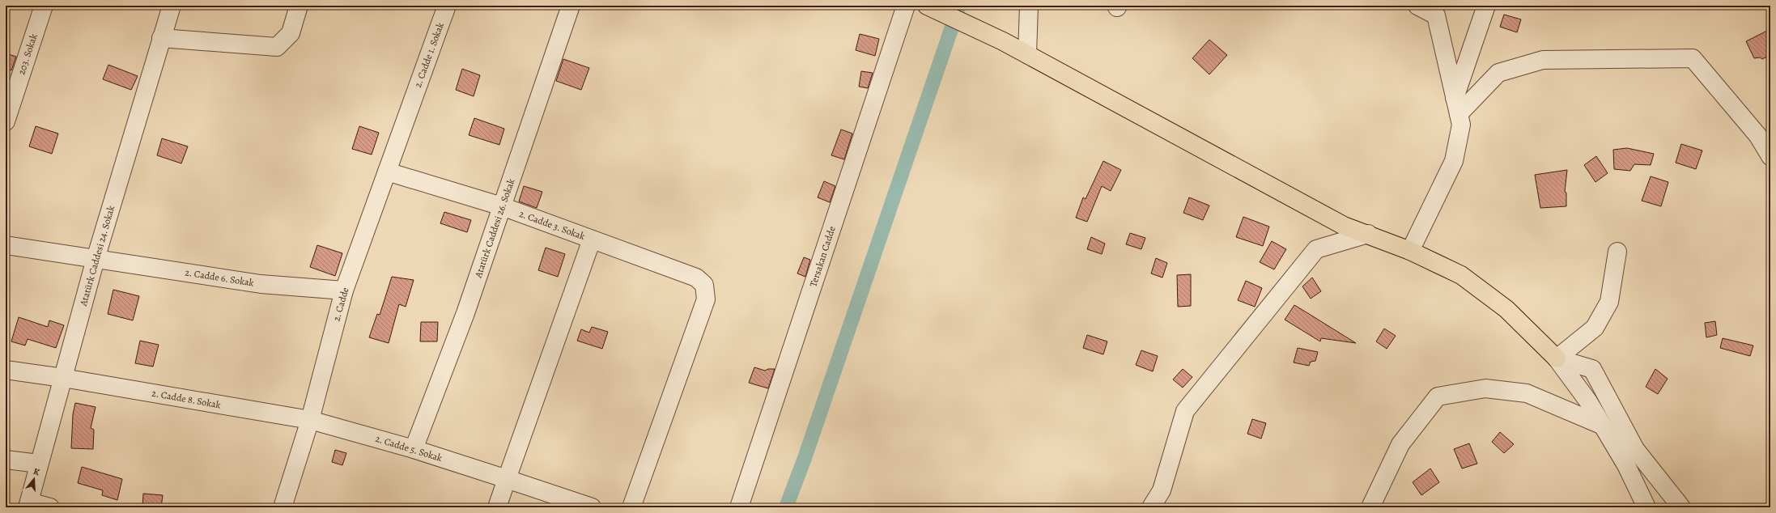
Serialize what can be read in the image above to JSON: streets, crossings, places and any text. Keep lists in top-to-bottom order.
{
  "streets": {
    "street": [
      "203. Sokak",
      "2. Cadde 1. Sokak",
      "2. Cadde 3. Sokak",
      "Atatürk Caddesi 26. Sokak",
      "Atatürk Caddesi 24. Sokak",
      "Tersakan Cadde",
      "2. Cadde 6. Sokak",
      "2. Cadde",
      "2. Cadde 8. Sokak",
      "2. Cadde 5. Sokak"
    ]
  },
  "crossings": [
    ["2. Cadde 1. Sokak", "2. Cadde"],
    ["2. Cadde 3. Sokak", "Atatürk Caddesi 26. Sokak"],
    ["2. Cadde 3. Sokak", "2. Cadde"],
    ["Atatürk Caddesi 26. Sokak", "2. Cadde 5. Sokak"],
    ["Atatürk Caddesi 24. Sokak", "2. Cadde 6. Sokak"],
    ["Atatürk Caddesi 24. Sokak", "2. Cadde 8. Sokak"],
    ["2. Cadde 6. Sokak", "2. Cadde"],
    ["2. Cadde", "2. Cadde 8. Sokak"],
    ["2. Cadde", "2. Cadde 5. Sokak"],
    ["2. Cadde 8. Sokak", "2. Cadde 5. Sokak"]
  ],
  "north": "top"
}
